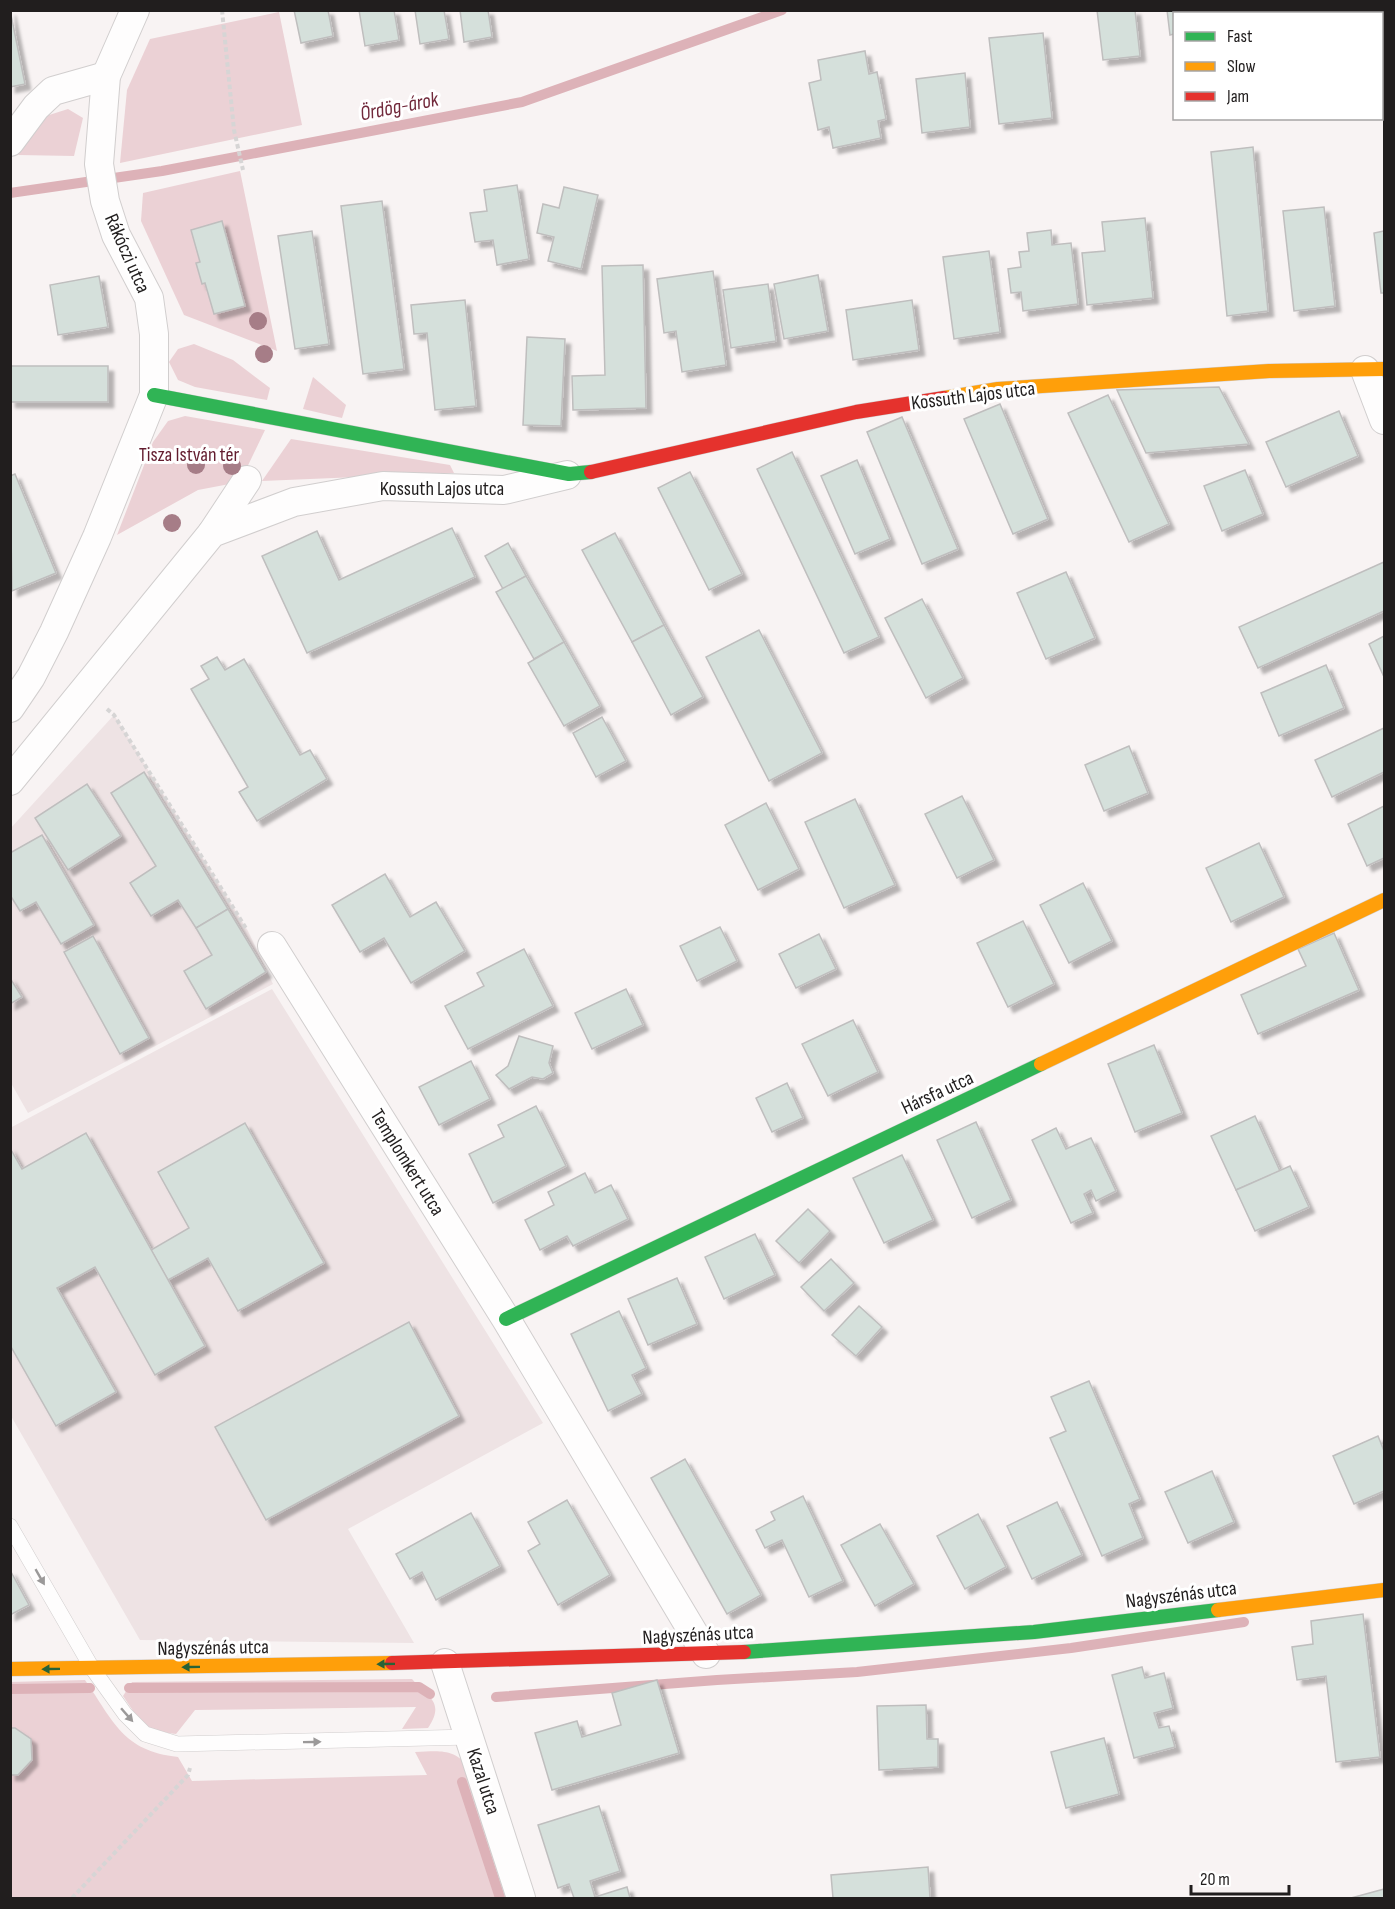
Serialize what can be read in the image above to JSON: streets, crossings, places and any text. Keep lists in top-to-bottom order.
{
  "streets": {
    "street": [
      "Rákóczi utca",
      "Kossuth Lajos utca",
      "Hársfa utca",
      "Templomkert utca",
      "Nagyszénás utca",
      "Kazal utca"
    ]
  },
  "crossings": [
    ["Rákóczi utca", "Kossuth Lajos utca"],
    ["Hársfa utca", "Templomkert utca"],
    ["Templomkert utca", "Nagyszénás utca"],
    ["Nagyszénás utca", "Kazal utca"]
  ],
  "water": ["Ördög-árok"],
  "parks": ["Tisza István tér"],
  "legend": ["Fast", "Slow", "Jam"],
  "scale_bar": "20 m"
}
